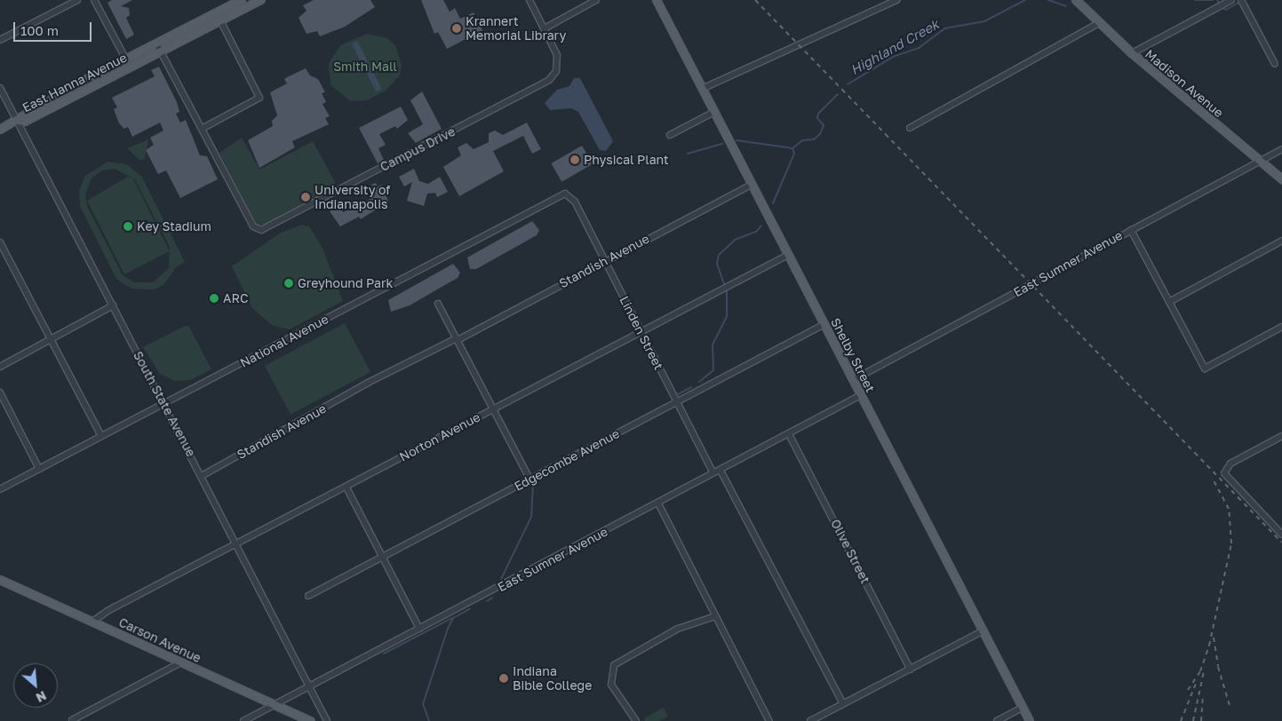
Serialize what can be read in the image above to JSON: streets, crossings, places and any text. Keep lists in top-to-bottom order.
{
  "streets": {
    "main road": [
      "East Hanna Avenue",
      "Madison Avenue",
      "Shelby Street",
      "Carson Avenue"
    ],
    "street": [
      "Campus Drive",
      "Standish Avenue",
      "East Sumner Avenue",
      "Linden Street",
      "National Avenue",
      "South State Avenue",
      "Norton Avenue",
      "Edgecombe Avenue",
      "Olive Street"
    ]
  },
  "crossings": [
    ["East Hanna Avenue", "Campus Drive"],
    ["East Hanna Avenue", "South State Avenue"],
    ["Madison Avenue", "East Sumner Avenue"],
    ["Standish Avenue", "Linden Street"],
    ["Standish Avenue", "Shelby Street"],
    ["Standish Avenue", "South State Avenue"],
    ["East Sumner Avenue", "Linden Street"],
    ["East Sumner Avenue", "Shelby Street"],
    ["East Sumner Avenue", "South State Avenue"],
    ["East Sumner Avenue", "Olive Street"],
    ["East Sumner Avenue", "Carson Avenue"],
    ["Linden Street", "National Avenue"],
    ["Linden Street", "Norton Avenue"],
    ["Linden Street", "Edgecombe Avenue"],
    ["National Avenue", "South State Avenue"],
    ["Shelby Street", "Norton Avenue"],
    ["Shelby Street", "Edgecombe Avenue"],
    ["South State Avenue", "Norton Avenue"],
    ["Norton Avenue", "Carson Avenue"]
  ],
  "water": ["Highland Creek"],
  "parks": ["Smith Mall"],
  "places": [
    "Krannert Memorial Library",
    "Physical Plant",
    "University of Indianapolis",
    "Key Stadium",
    "Greyhound Park",
    "ARC",
    "Indiana Bible College"
  ],
  "scale_bar": "100 m",
  "north": "bottom right"
}
